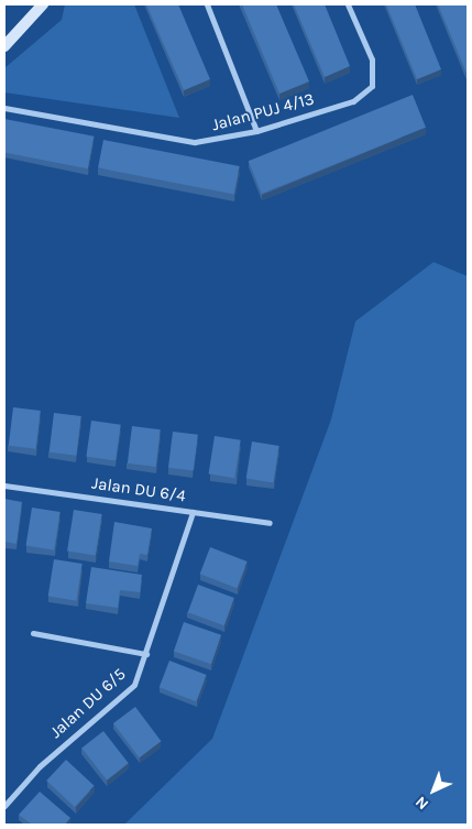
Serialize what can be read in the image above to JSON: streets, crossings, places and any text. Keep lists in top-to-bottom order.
{
  "streets": {
    "street": ["Jalan PUJ 4/13", "Jalan DU 6/4", "Jalan DU 6/5"]
  },
  "crossings": [
    ["Jalan DU 6/4", "Jalan DU 6/5"]
  ],
  "north": "bottom left"
}
